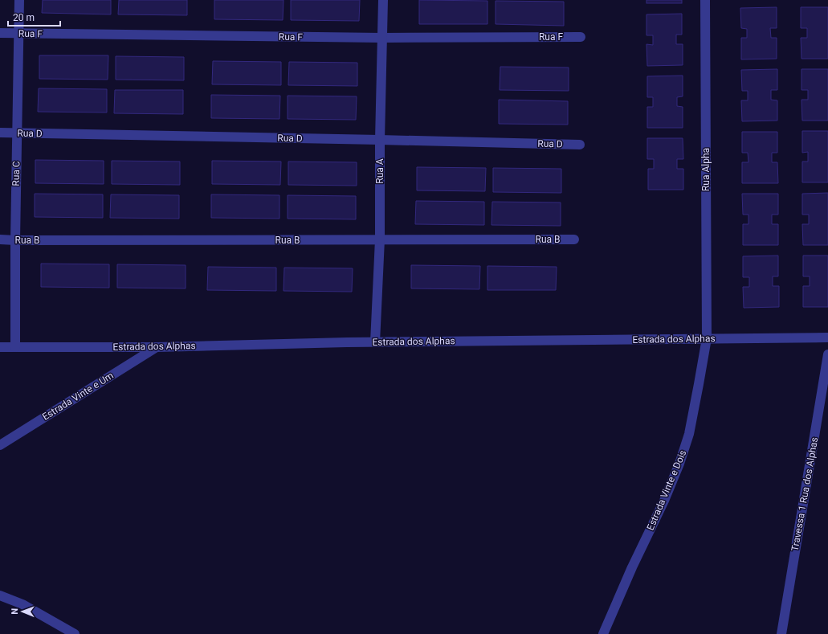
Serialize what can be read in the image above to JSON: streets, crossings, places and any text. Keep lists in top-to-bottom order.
{
  "streets": {
    "street": [
      "Rua F",
      "Rua D",
      "Rua Alpha",
      "Rua A",
      "Rua C",
      "Rua B",
      "Estrada dos Alphas",
      "Estrada Vinte e Um",
      "Estrada Vinte e Dois",
      "Travessa 1 Rua dos Alphas"
    ]
  },
  "crossings": [
    ["Rua F", "Rua A"],
    ["Rua F", "Rua C"],
    ["Rua D", "Rua A"],
    ["Rua D", "Rua C"],
    ["Rua Alpha", "Estrada dos Alphas"],
    ["Rua Alpha", "Estrada Vinte e Dois"],
    ["Rua A", "Rua B"],
    ["Rua A", "Estrada dos Alphas"],
    ["Rua C", "Rua B"],
    ["Rua C", "Estrada dos Alphas"],
    ["Estrada dos Alphas", "Estrada Vinte e Um"],
    ["Estrada dos Alphas", "Estrada Vinte e Dois"]
  ],
  "scale_bar": "20 m",
  "north": "left"
}
